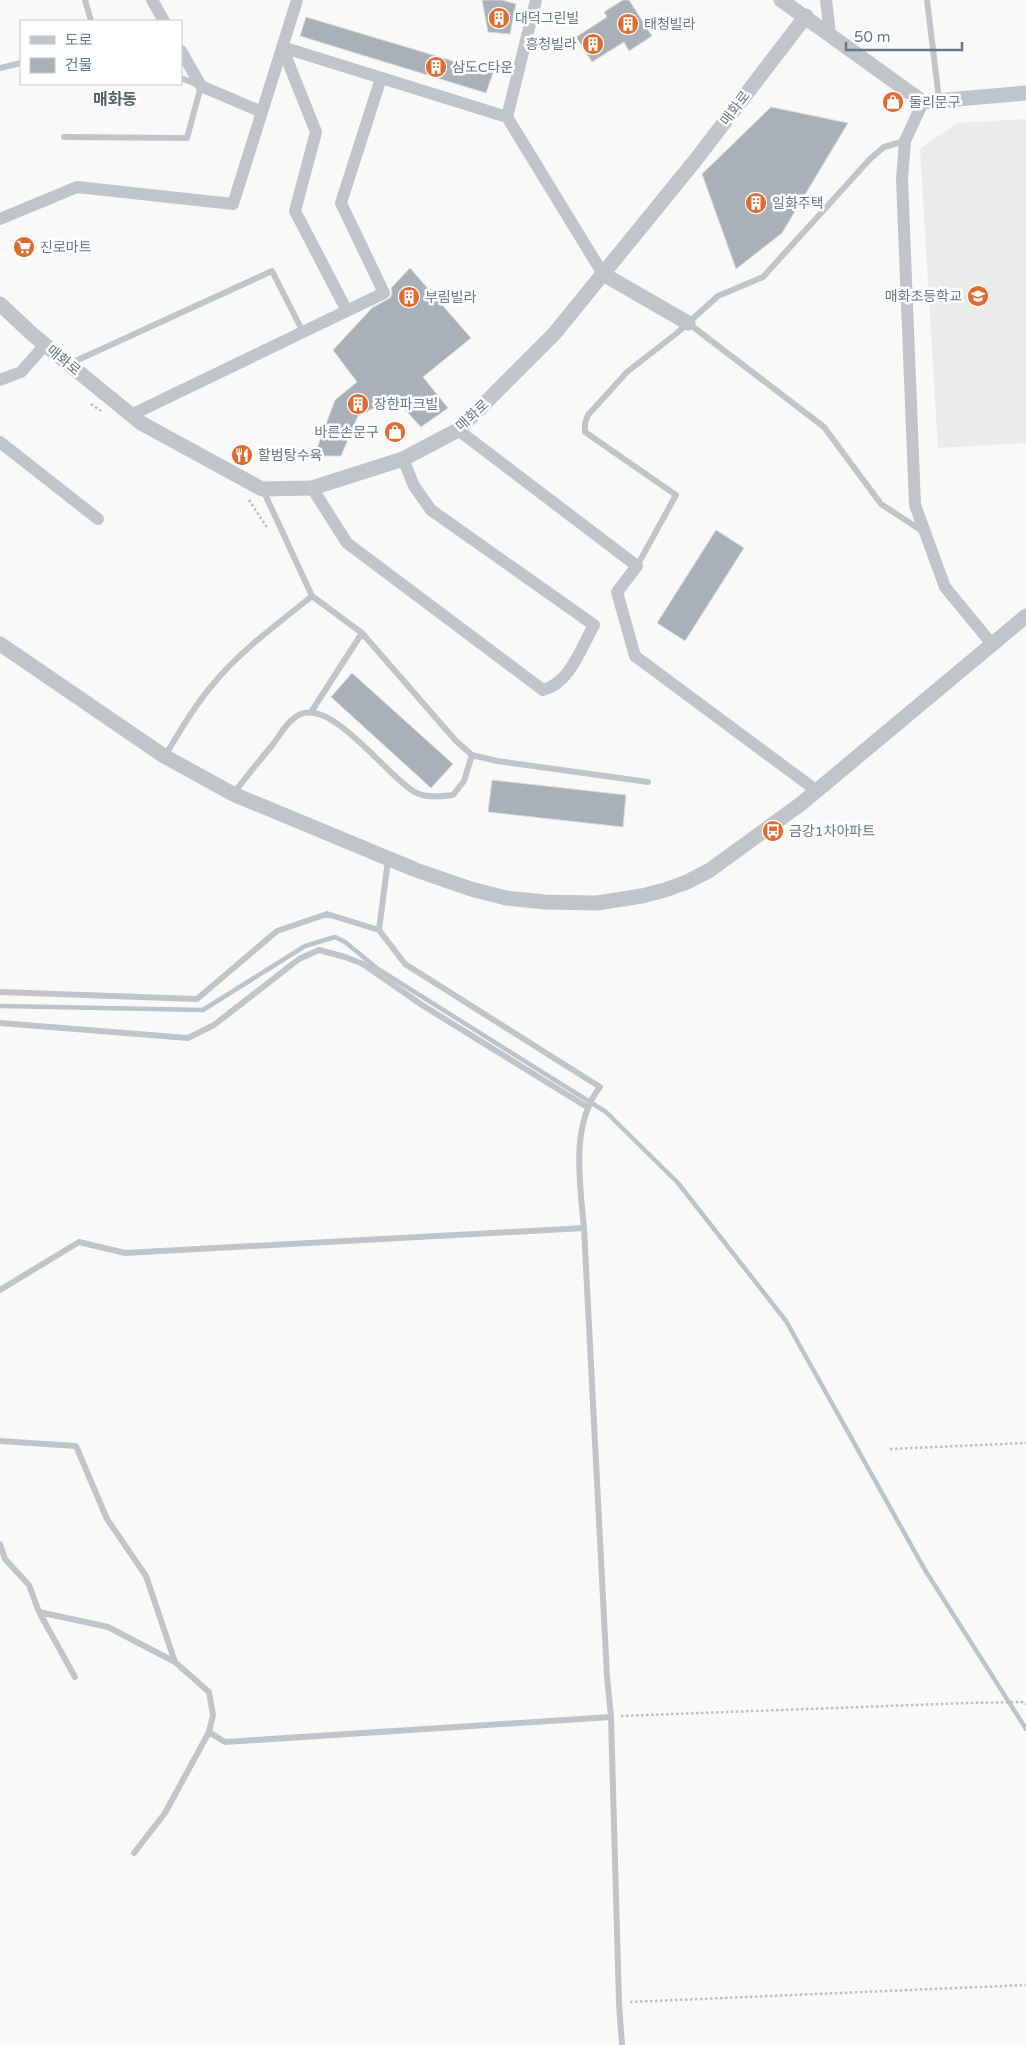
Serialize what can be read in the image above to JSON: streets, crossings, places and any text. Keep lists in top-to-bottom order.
{
  "streets": {
    "street": ["매화로"]
  },
  "districts": ["매화동"],
  "places": {
    "building": [
      "대덕그린빌",
      "태청빌라",
      "흥청빌라",
      "삼도C타운",
      "일화주택",
      "부림빌라",
      "장한파크빌"
    ],
    "shop": ["둘리문구", "바른손문구"],
    "supermarket": ["진로마트"],
    "school or university": ["매화초등학교"],
    "restaurant": ["할범탕수육"],
    "bus stop": ["금강1차아파트"]
  },
  "legend": ["도로", "건물"],
  "scale_bar": "50 m"
}
